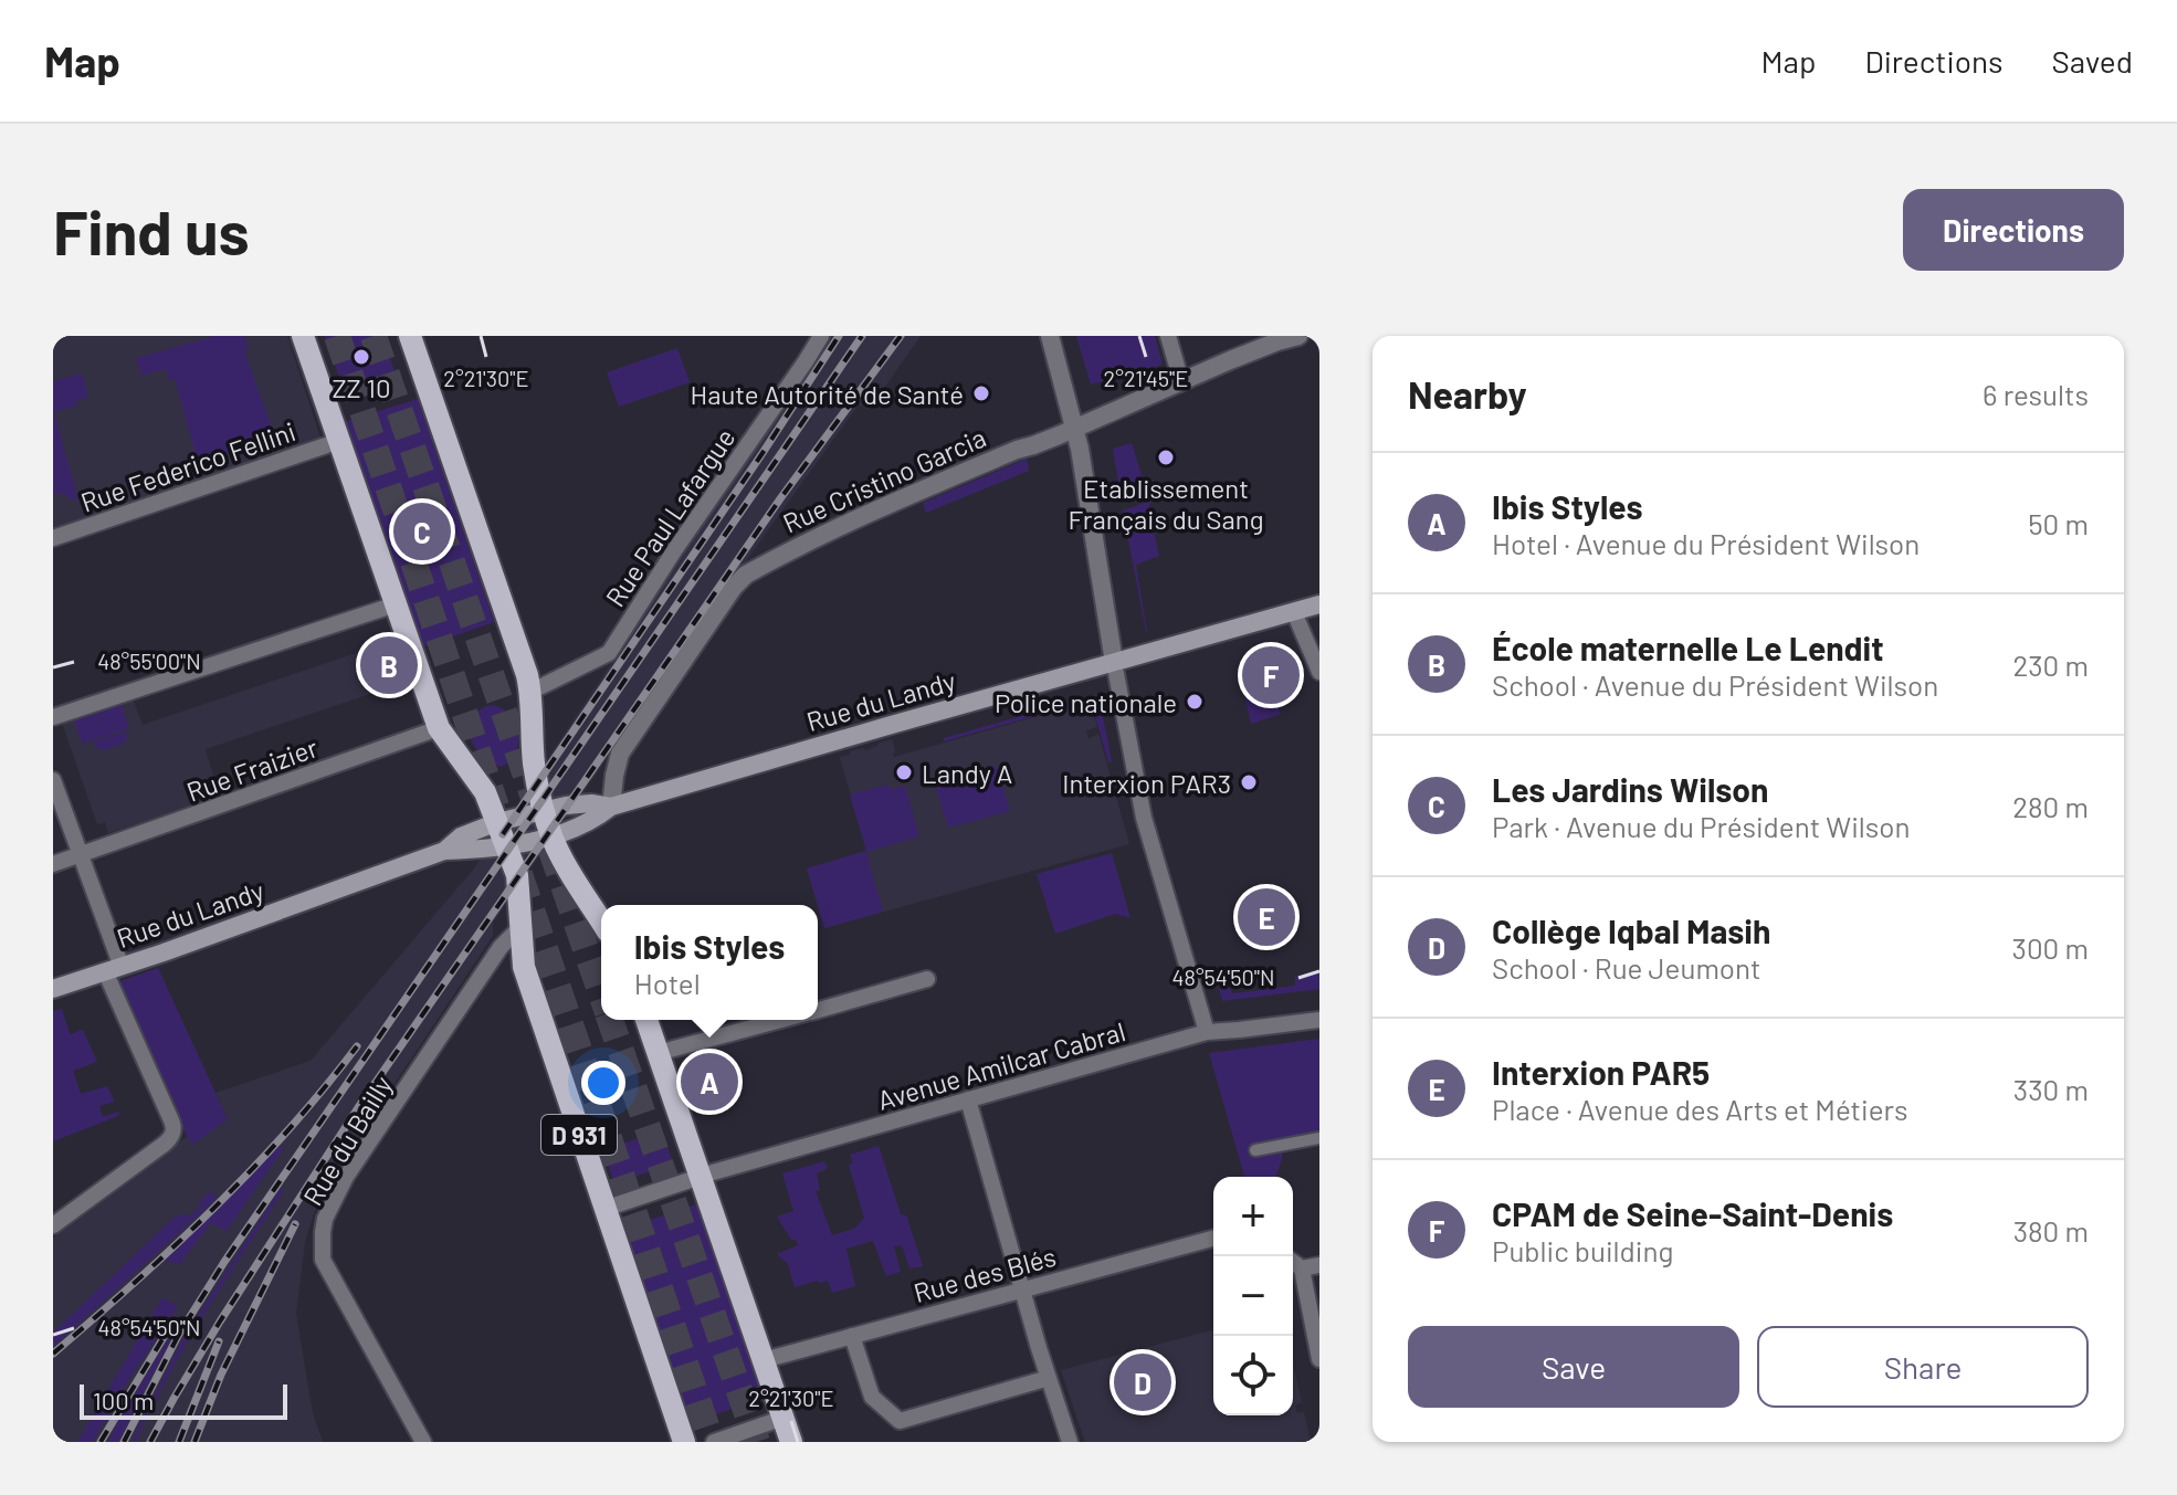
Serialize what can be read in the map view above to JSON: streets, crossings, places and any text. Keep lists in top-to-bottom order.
{
  "streets": {
    "main road": ["Rue du Landy", "D 931"],
    "street": [
      "Rue Federico Fellini",
      "Rue Cristino Garcia",
      "Rue Paul Lafargue",
      "Rue Fraizier",
      "Avenue Amilcar Cabral",
      "Rue du Bailly",
      "Rue des Blés"
    ]
  },
  "crossings": [
    ["Rue Federico Fellini", "D 931"],
    ["Rue Cristino Garcia", "Rue du Landy"],
    ["Rue du Landy", "D 931"],
    ["Rue Fraizier", "D 931"],
    ["Avenue Amilcar Cabral", "D 931"],
    ["D 931", "Rue du Bailly"]
  ],
  "places": [
    "ZZ 10",
    "Haute Autorité de Santé",
    "Etablissement Français du Sang",
    "Police nationale",
    "Landy A",
    "Interxion PAR3"
  ],
  "scale_bar": "100 m",
  "page": {
    "header": "Map",
    "nav": ["Map", "Directions", "Saved"],
    "buttons": [
      "Directions",
      ["Save", "Share"]
    ],
    "title": "Find us",
    "heading": ["Nearby", "6 results"],
    "list": [
      {
        "mark": "A",
        "name": "Ibis Styles",
        "note": "Hotel · Avenue du Président Wilson",
        "value": "50 m"
      },
      {
        "mark": "B",
        "name": "École maternelle Le Lendit",
        "note": "School · Avenue du Président Wilson",
        "value": "230 m"
      },
      {
        "mark": "C",
        "name": "Les Jardins Wilson",
        "note": "Park · Avenue du Président Wilson",
        "value": "280 m"
      },
      {
        "mark": "D",
        "name": "Collège Iqbal Masih",
        "note": "School · Rue Jeumont",
        "value": "300 m"
      },
      {
        "mark": "E",
        "name": "Interxion PAR5",
        "note": "Place · Avenue des Arts et Métiers",
        "value": "330 m"
      },
      {
        "mark": "F",
        "name": "CPAM de Seine-Saint-Denis",
        "note": "Public building",
        "value": "380 m"
      }
    ],
    "pins": [
      "C",
      "B",
      "F",
      "E",
      "A",
      "D"
    ],
    "popup": ["Ibis Styles", "Hotel"],
    "map_buttons": ["+", "−"],
    "scale": "100 m"
  },
  "coordinates": [
    "2°21'30\"E",
    "2°21'45\"E",
    "48°55'00\"N",
    "48°54'50\"N"
  ]
}
